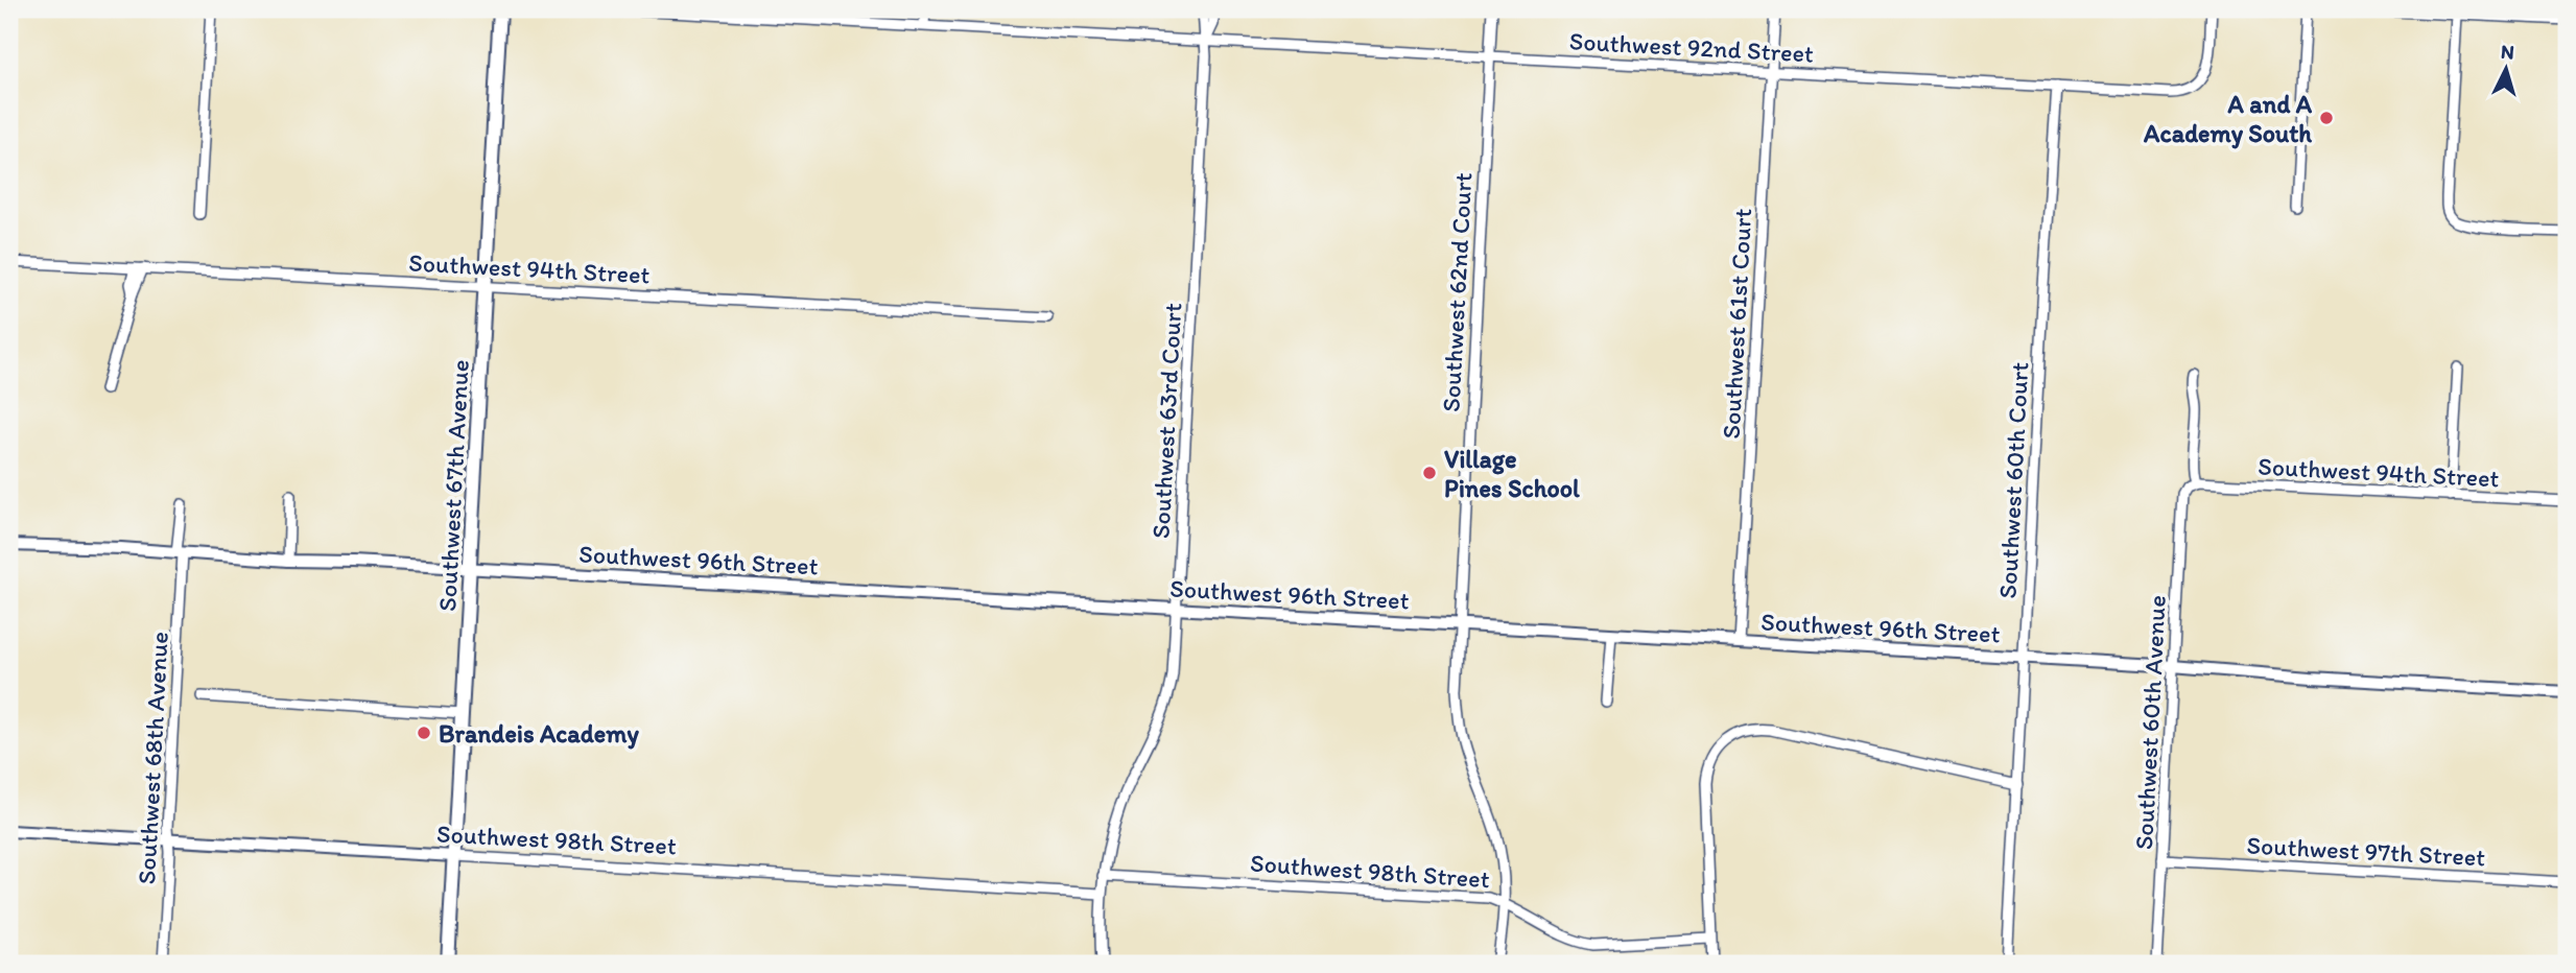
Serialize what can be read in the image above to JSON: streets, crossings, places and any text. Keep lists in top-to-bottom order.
{
  "streets": {
    "main road": ["Southwest 67th Avenue"],
    "street": [
      "Southwest 92nd Street",
      "Southwest 94th Street",
      "Southwest 62nd Court",
      "Southwest 61st Court",
      "Southwest 63rd Court",
      "Southwest 60th Court",
      "Southwest 96th Street",
      "Southwest 60th Avenue",
      "Southwest 68th Avenue",
      "Southwest 98th Street",
      "Southwest 97th Street"
    ]
  },
  "crossings": [
    ["Southwest 92nd Street", "Southwest 62nd Court"],
    ["Southwest 92nd Street", "Southwest 61st Court"],
    ["Southwest 92nd Street", "Southwest 63rd Court"],
    ["Southwest 92nd Street", "Southwest 60th Court"],
    ["Southwest 94th Street", "Southwest 67th Avenue"],
    ["Southwest 94th Street", "Southwest 60th Avenue"],
    ["Southwest 62nd Court", "Southwest 96th Street"],
    ["Southwest 62nd Court", "Southwest 98th Street"],
    ["Southwest 61st Court", "Southwest 96th Street"],
    ["Southwest 63rd Court", "Southwest 96th Street"],
    ["Southwest 63rd Court", "Southwest 98th Street"],
    ["Southwest 60th Court", "Southwest 96th Street"],
    ["Southwest 67th Avenue", "Southwest 96th Street"],
    ["Southwest 67th Avenue", "Southwest 98th Street"],
    ["Southwest 96th Street", "Southwest 60th Avenue"],
    ["Southwest 96th Street", "Southwest 68th Avenue"],
    ["Southwest 60th Avenue", "Southwest 97th Street"],
    ["Southwest 68th Avenue", "Southwest 98th Street"]
  ],
  "places": ["A and A Academy South", "Village Pines School", "Brandeis Academy"],
  "north": "top"
}
